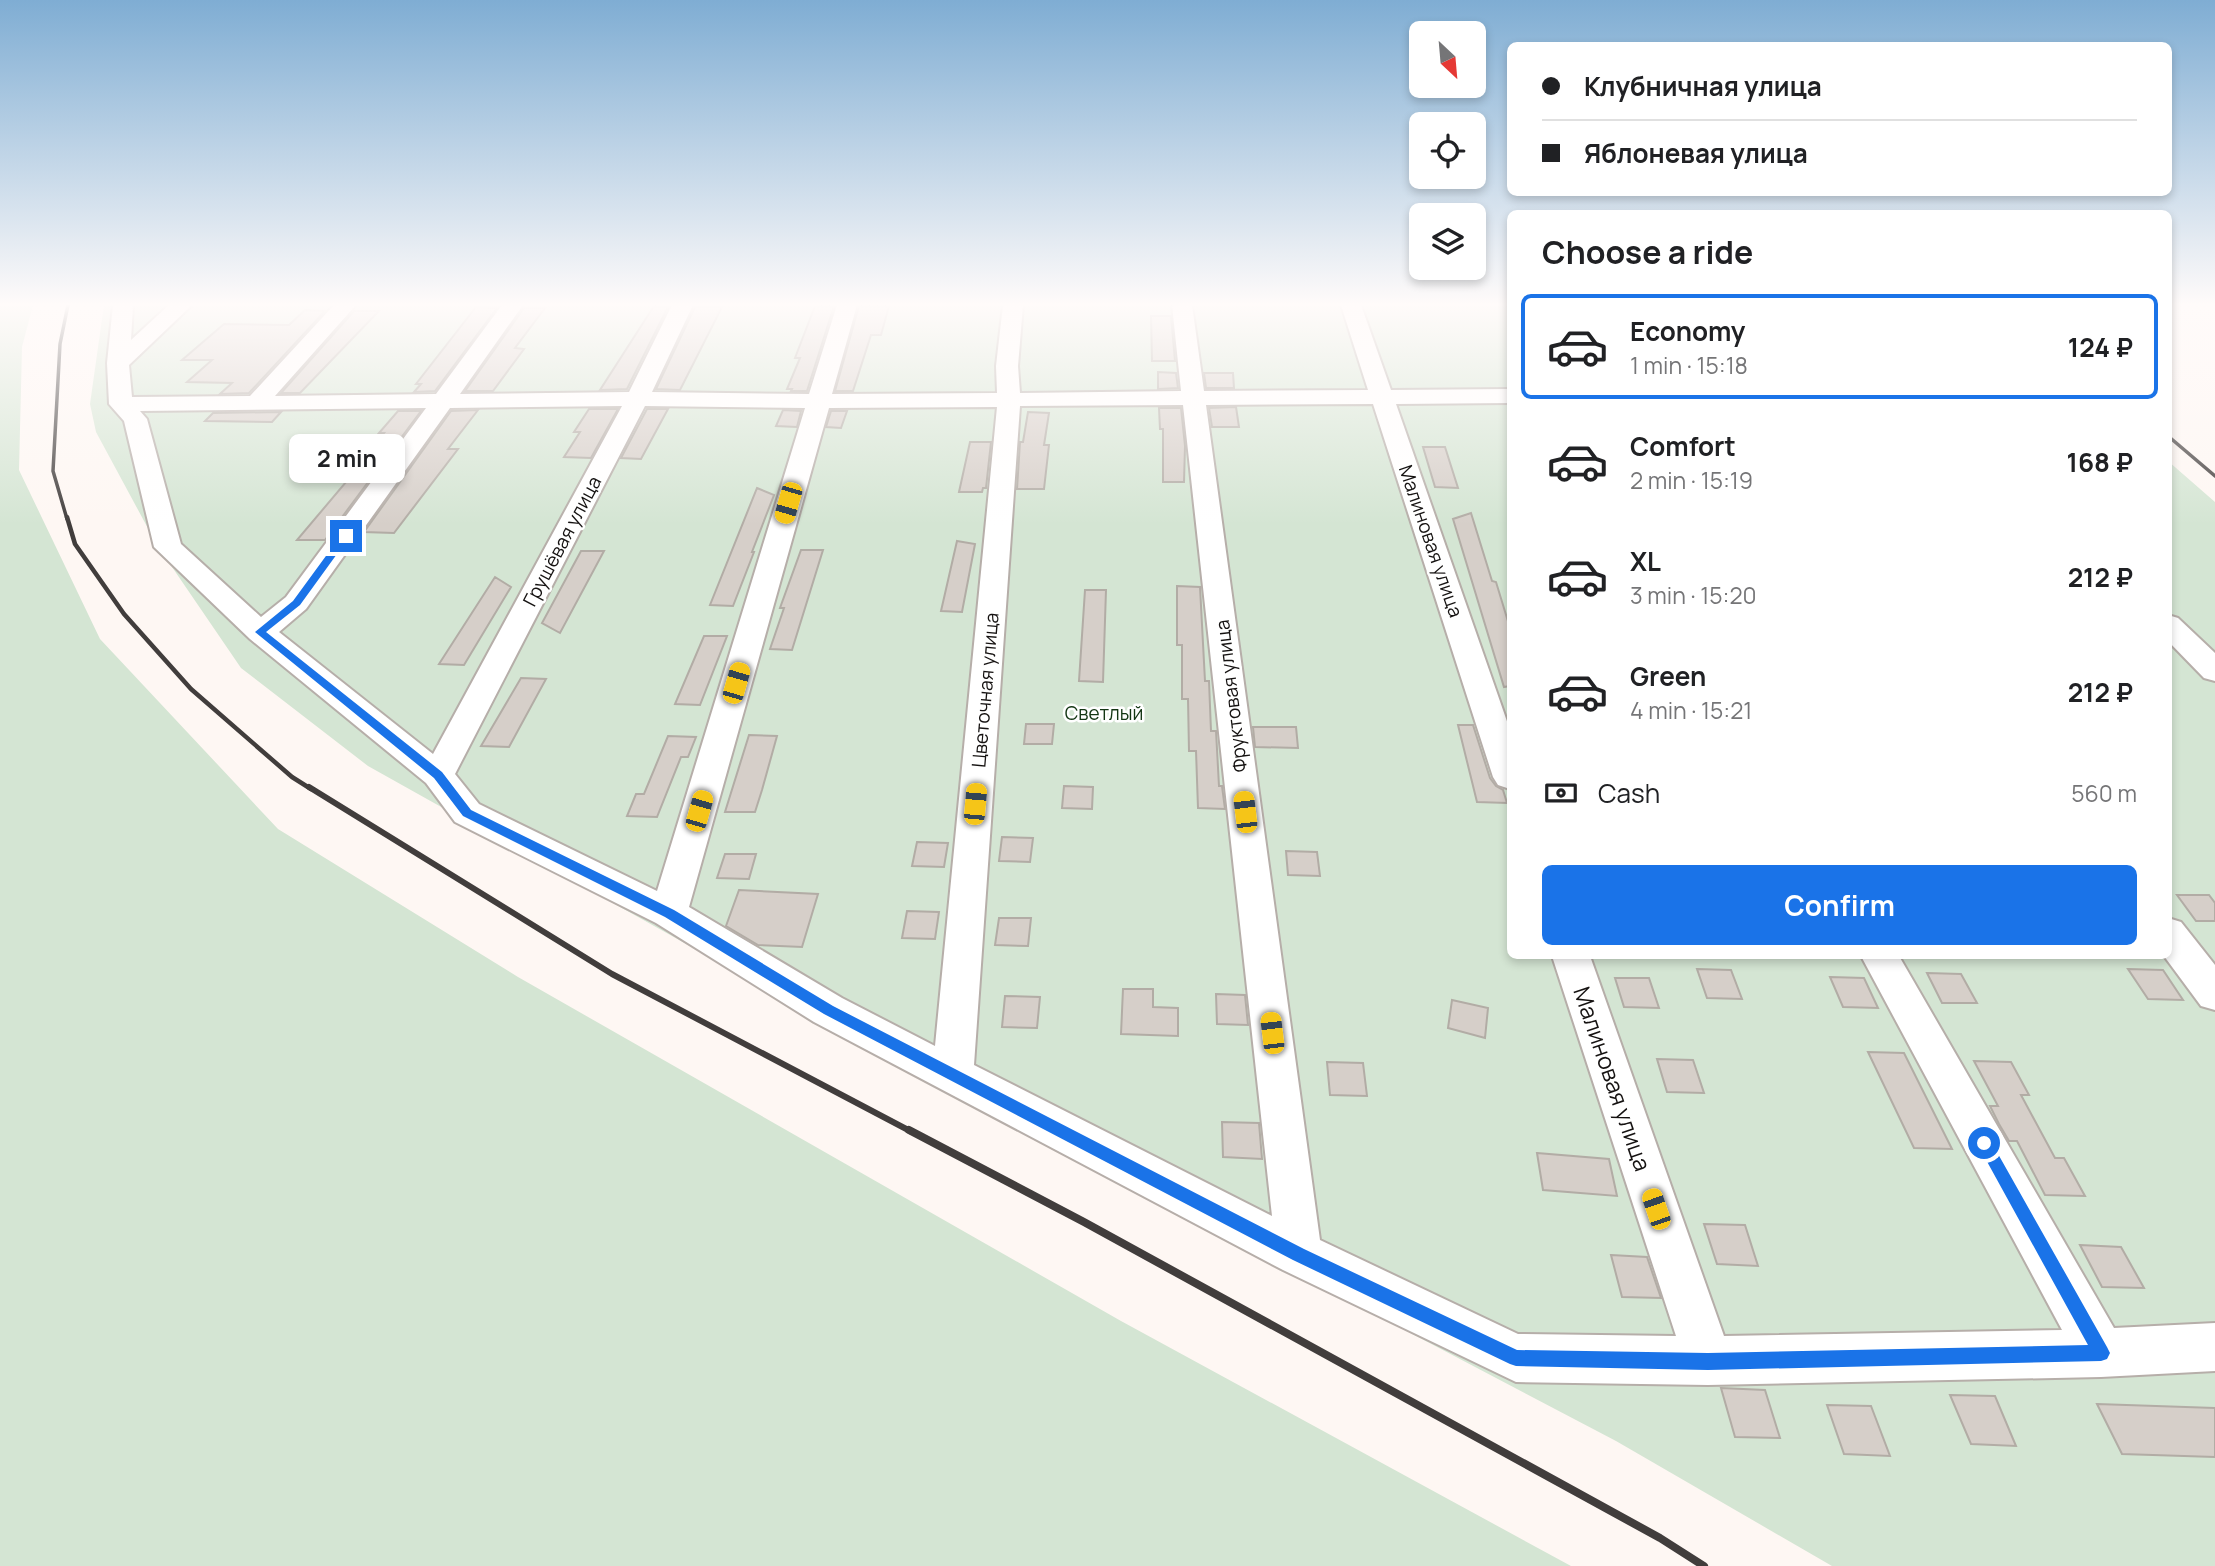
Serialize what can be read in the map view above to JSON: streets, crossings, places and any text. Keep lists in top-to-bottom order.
{
  "streets": {
    "street": [
      "Грушёвая улица",
      "Малиновая улица",
      "Цветочная улица",
      "Фруктовая улица"
    ]
  },
  "parks": ["Светлый"],
  "north": "bottom right",
  "page": {
    "banner": ["Клубничная улица", "Яблоневая улица"],
    "heading": "Choose a ride",
    "list": [
      {
        "name": "Economy",
        "note": "1 min · 15:18",
        "value": "124 ₽"
      },
      {
        "name": "Comfort",
        "note": "2 min · 15:19",
        "value": "168 ₽"
      },
      {
        "name": "XL",
        "note": "3 min · 15:20",
        "value": "212 ₽"
      },
      {
        "name": "Green",
        "note": "4 min · 15:21",
        "value": "212 ₽"
      }
    ],
    "bubble": "2 min",
    "pay": ["Cash", "560 m"],
    "buttons": "Confirm"
  }
}
